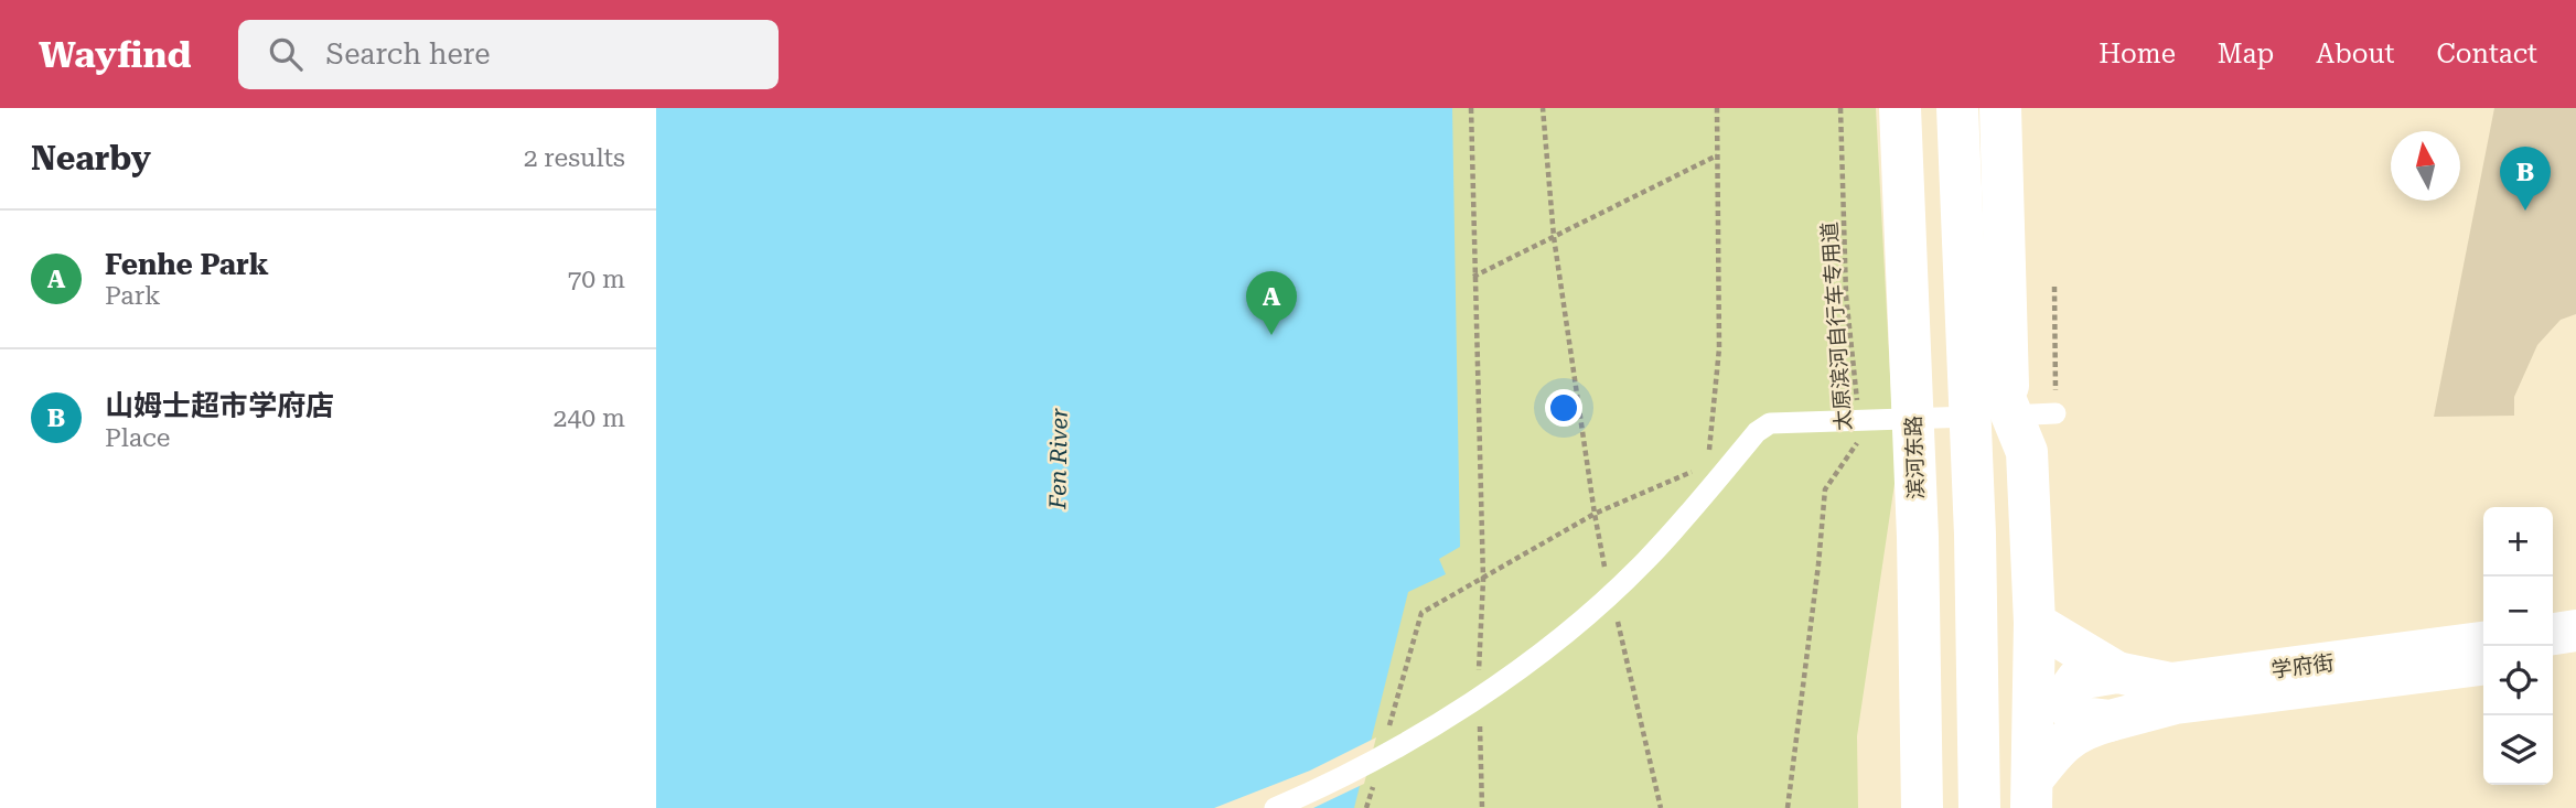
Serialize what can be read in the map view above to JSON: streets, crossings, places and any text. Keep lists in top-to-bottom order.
{
  "streets": {
    "main road": ["滨河东路", "学府街"],
    "path": ["太原滨河自行车专用道"]
  },
  "water": ["Fen River"],
  "north": "top",
  "page": {
    "header": "Wayfind",
    "search": "Search here",
    "nav": [
      "Home",
      "Map",
      "About",
      "Contact"
    ],
    "heading": ["Nearby", "2 results"],
    "pins": ["B", "A"],
    "list": [
      {
        "mark": "A",
        "name": "Fenhe Park",
        "note": "Park",
        "value": "70 m"
      },
      {
        "mark": "B",
        "name": "山姆士超市学府店",
        "note": "Place",
        "value": "240 m"
      }
    ],
    "map_buttons": ["+", "−"]
  }
}
